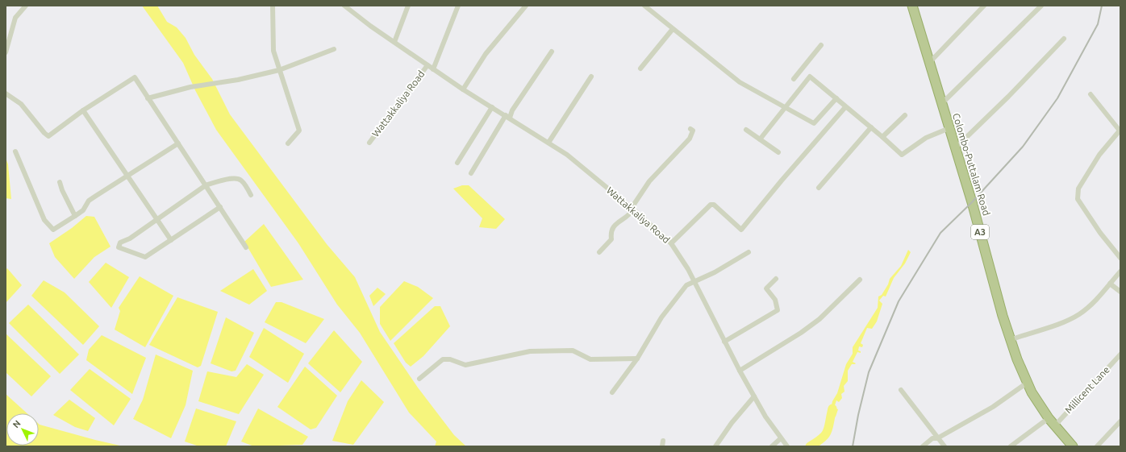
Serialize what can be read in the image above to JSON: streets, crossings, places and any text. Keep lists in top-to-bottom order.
{
  "streets": {
    "highway": ["Colombo-Puttalam Road", "A3"],
    "street": ["Wattakkaliya Road", "Millicent Lane"]
  },
  "crossings": [
    ["Colombo-Puttalam Road", "Millicent Lane"]
  ],
  "north": "top left"
}
